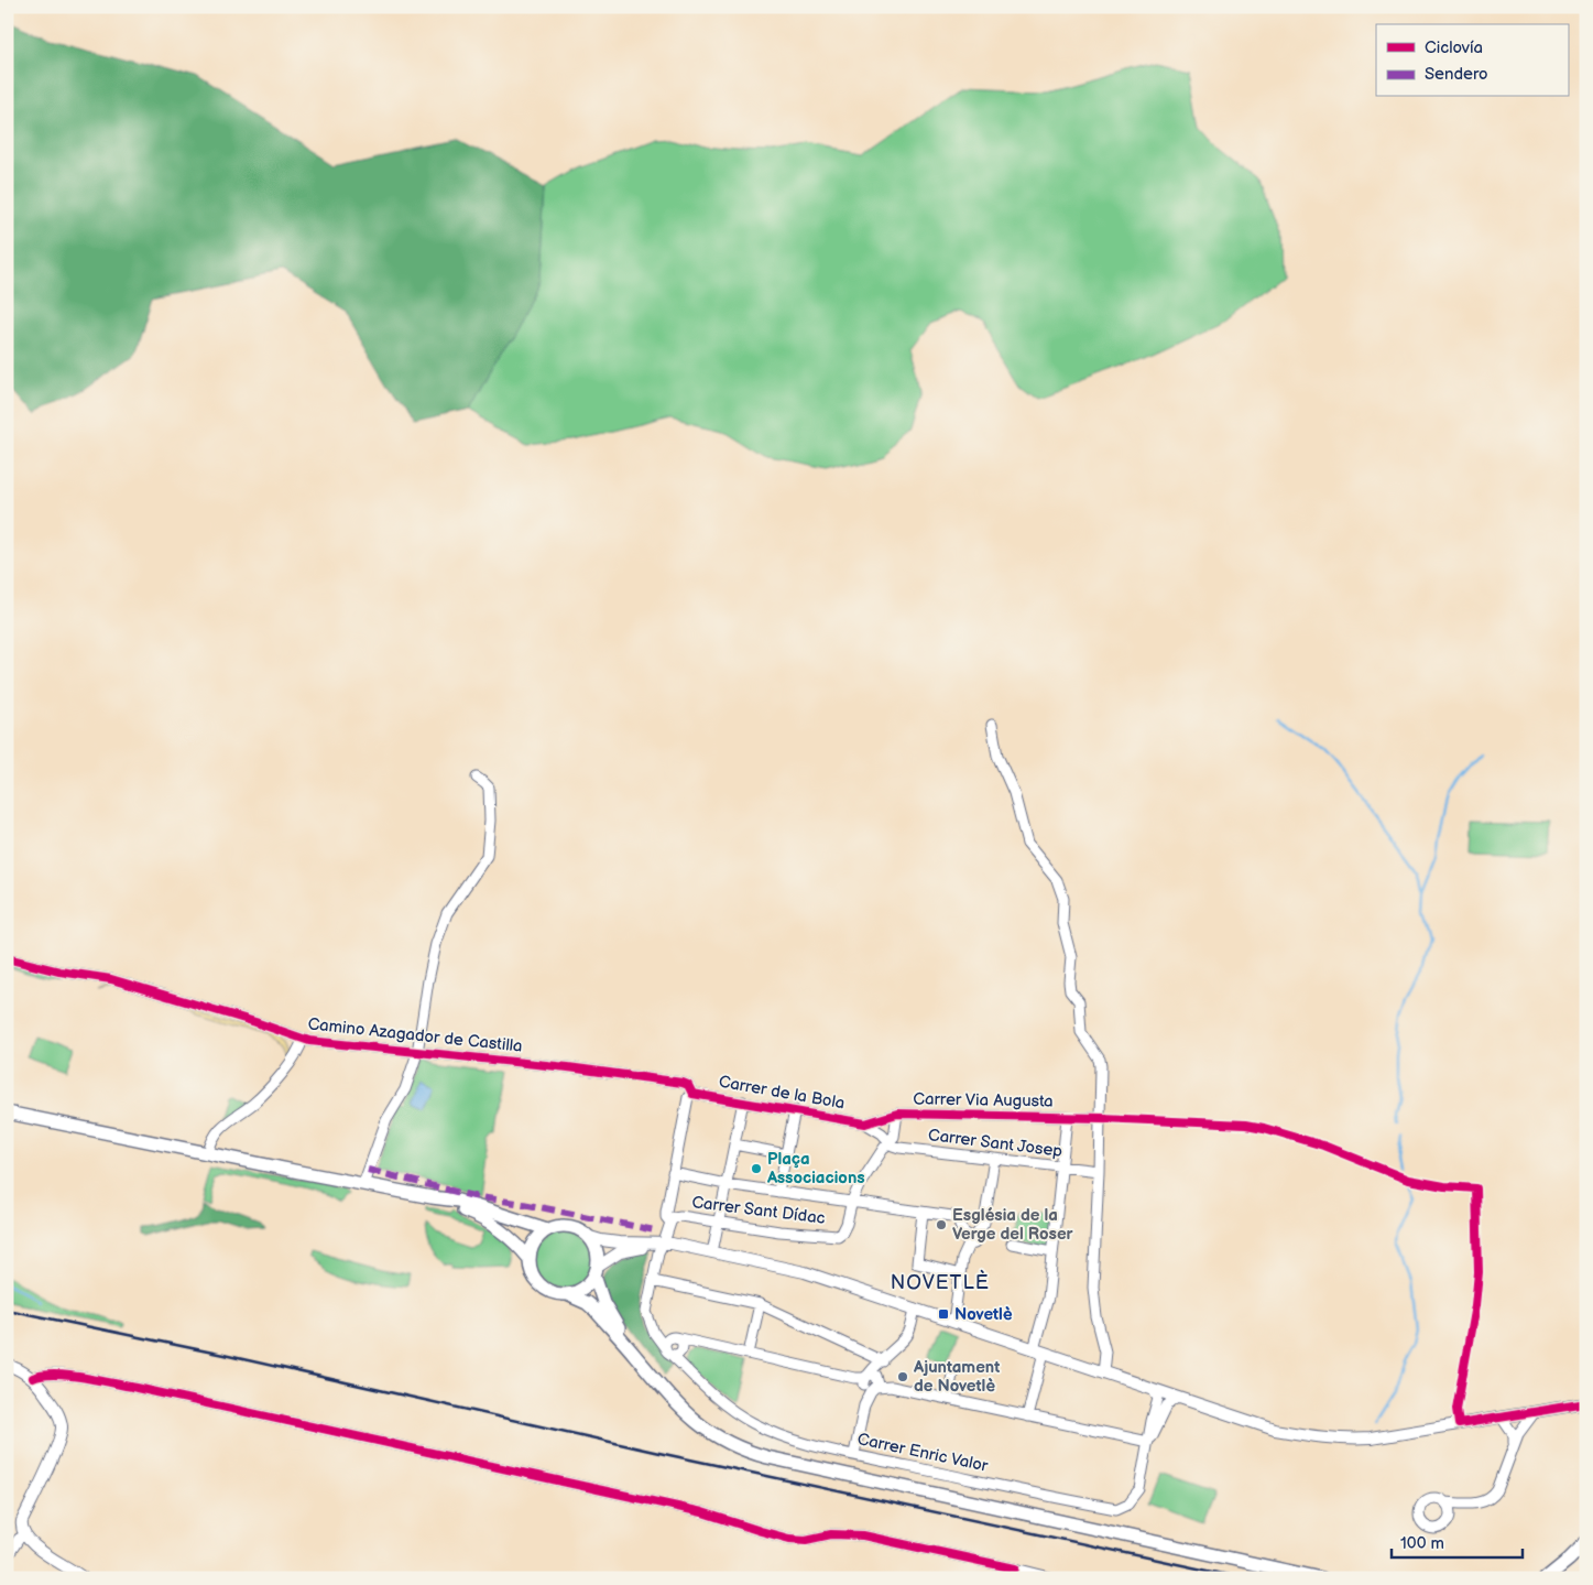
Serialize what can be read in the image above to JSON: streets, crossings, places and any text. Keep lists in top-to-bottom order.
{
  "streets": {
    "street": [
      "Camino Azagador de Castilla",
      "Carrer de la Bola",
      "Carrer Via Augusta",
      "Carrer Sant Josep",
      "Carrer Sant Dídac",
      "Carrer Enric Valor"
    ]
  },
  "crossings": [
    ["Camino Azagador de Castilla", "Carrer de la Bola"],
    ["Carrer de la Bola", "Carrer Via Augusta"],
    ["Carrer de la Bola", "Carrer Sant Josep"],
    ["Carrer de la Bola", "Carrer Sant Dídac"],
    ["Carrer Sant Josep", "Carrer Sant Dídac"]
  ],
  "districts": ["NOVETLÈ"],
  "places": {
    "other": ["Plaça Associacions", "Església de la Verge del Roser", "Ajuntament de Novetlè"],
    "transit": ["Novetlè"]
  },
  "legend": ["Ciclovía", "Sendero"],
  "scale_bar": "100 m"
}
